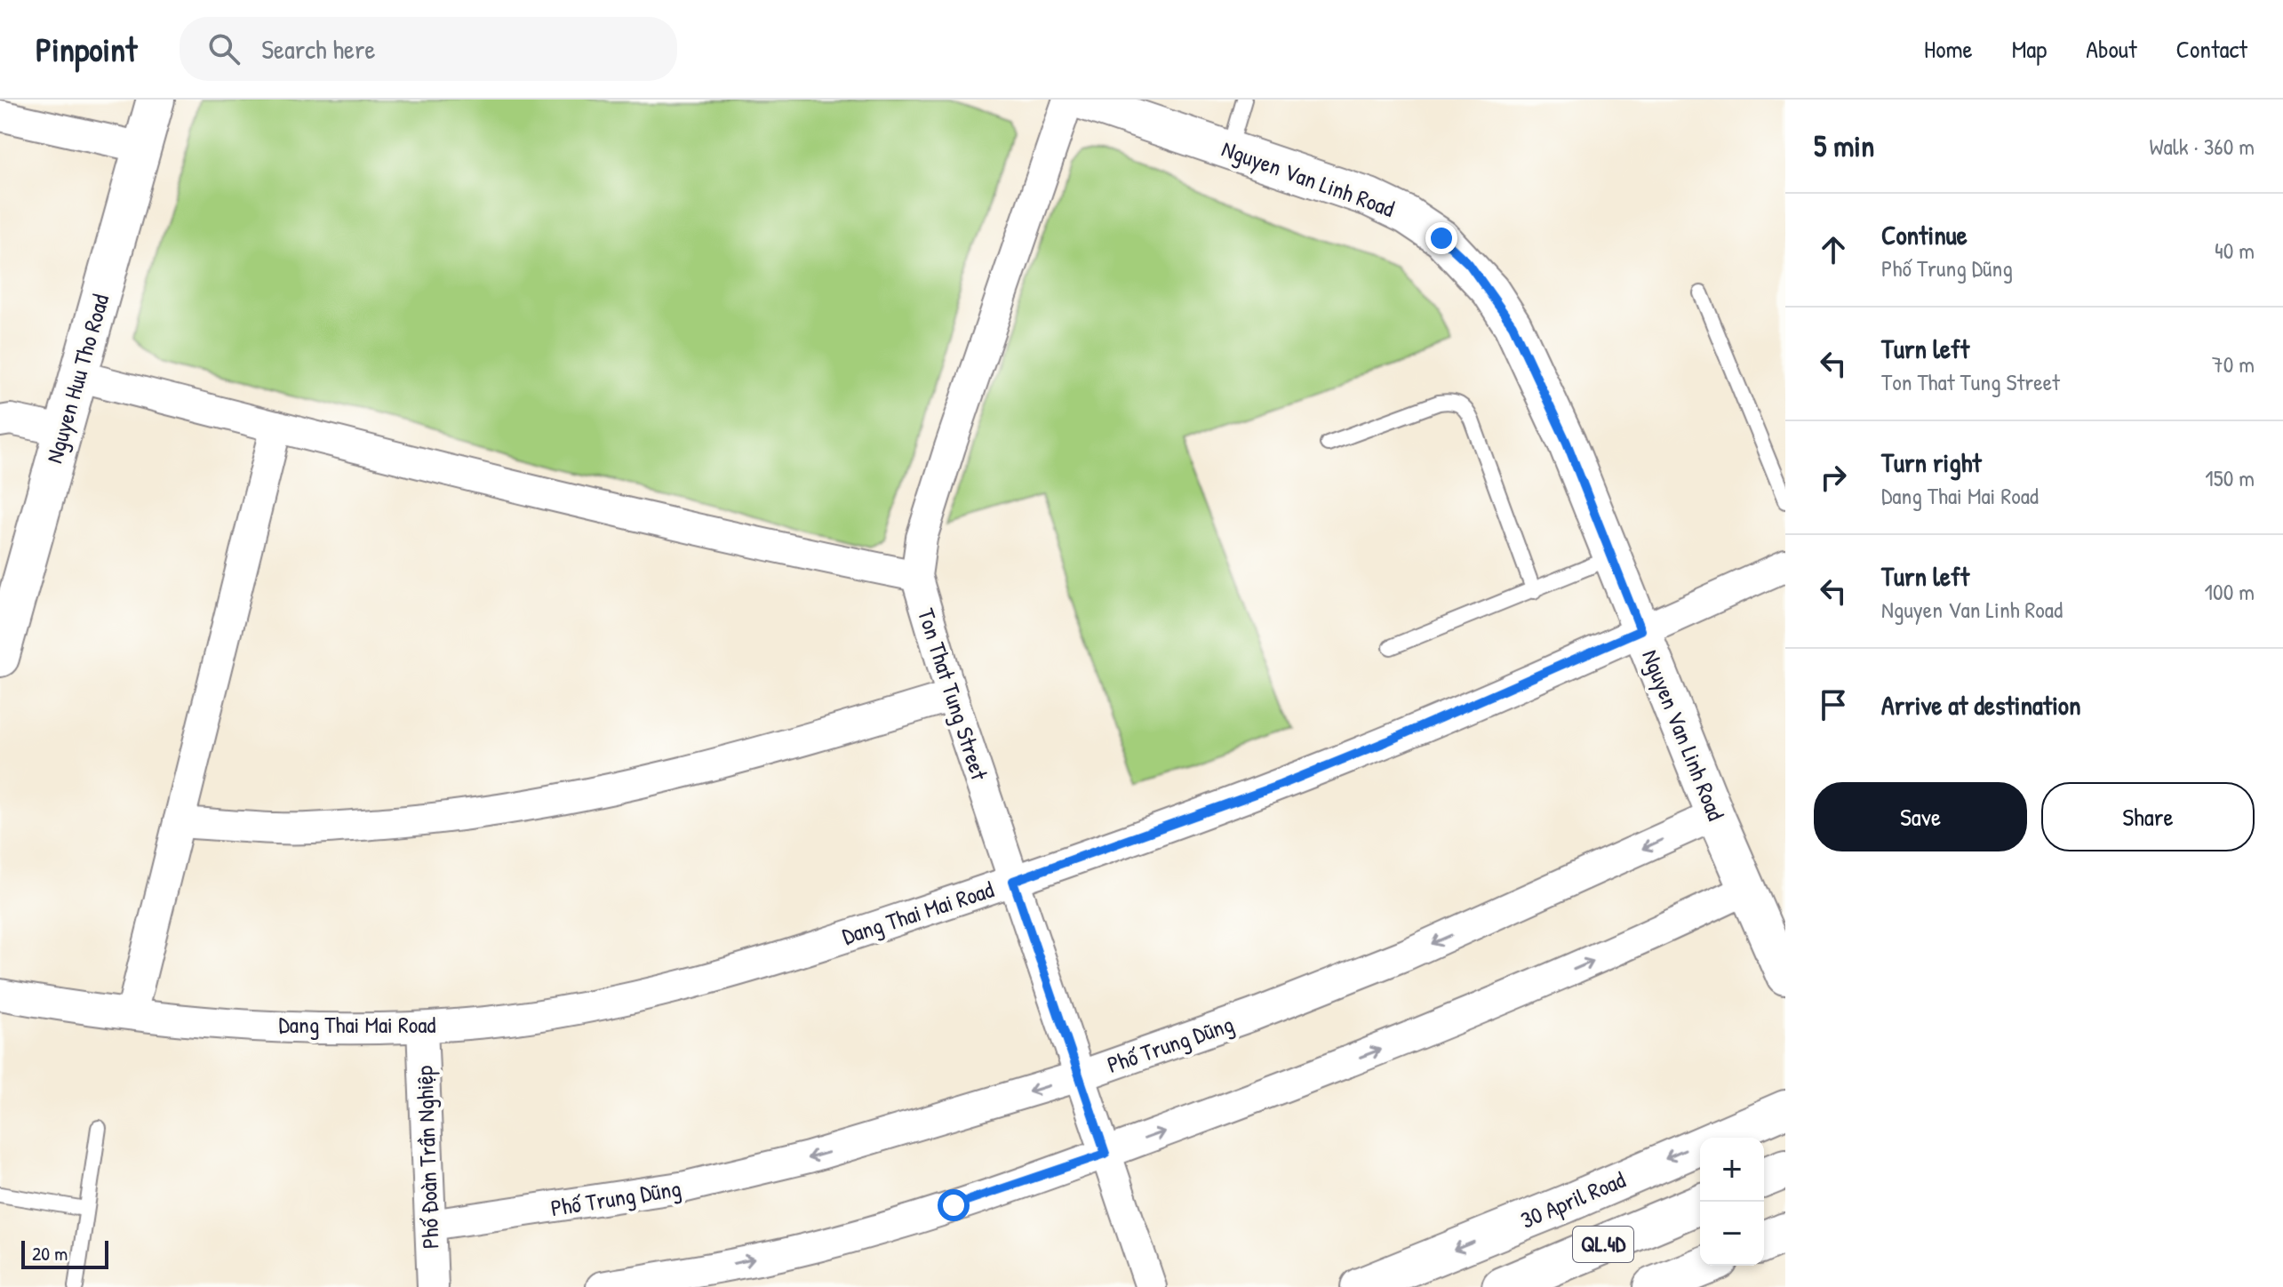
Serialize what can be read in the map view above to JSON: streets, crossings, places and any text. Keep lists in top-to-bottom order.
{
  "streets": {
    "highway": ["QL.4D"],
    "street": [
      "Nguyen Van Linh Road",
      "Nguyen Huu Tho Road",
      "Ton That Tung Street",
      "Dang Thai Mai Road",
      "Phố Trung Dũng",
      "Phố Đoàn Trần Nghiệp",
      "30 April Road"
    ]
  },
  "crossings": [
    ["Nguyen Van Linh Road", "Dang Thai Mai Road"],
    ["Nguyen Van Linh Road", "Phố Trung Dũng"],
    ["Ton That Tung Street", "Dang Thai Mai Road"],
    ["Ton That Tung Street", "Phố Trung Dũng"],
    ["Dang Thai Mai Road", "Phố Đoàn Trần Nghiệp"],
    ["Phố Trung Dũng", "Phố Đoàn Trần Nghiệp"]
  ],
  "scale_bar": "20 m",
  "page": {
    "header": "Pinpoint",
    "search": "Search here",
    "nav": [
      "Home",
      "Map",
      "About",
      "Contact"
    ],
    "heading": ["5 min", "Walk · 360 m"],
    "list": [
      ["Continue", "Phố Trung Dũng", "40 m"],
      ["Turn left", "Ton That Tung Street", "70 m"],
      ["Turn right", "Dang Thai Mai Road", "150 m"],
      ["Turn left", "Nguyen Van Linh Road", "100 m"],
      "Arrive at destination"
    ],
    "buttons": ["Save", "Share"],
    "map_buttons": ["+", "−"],
    "scale": "20 m"
  }
}
